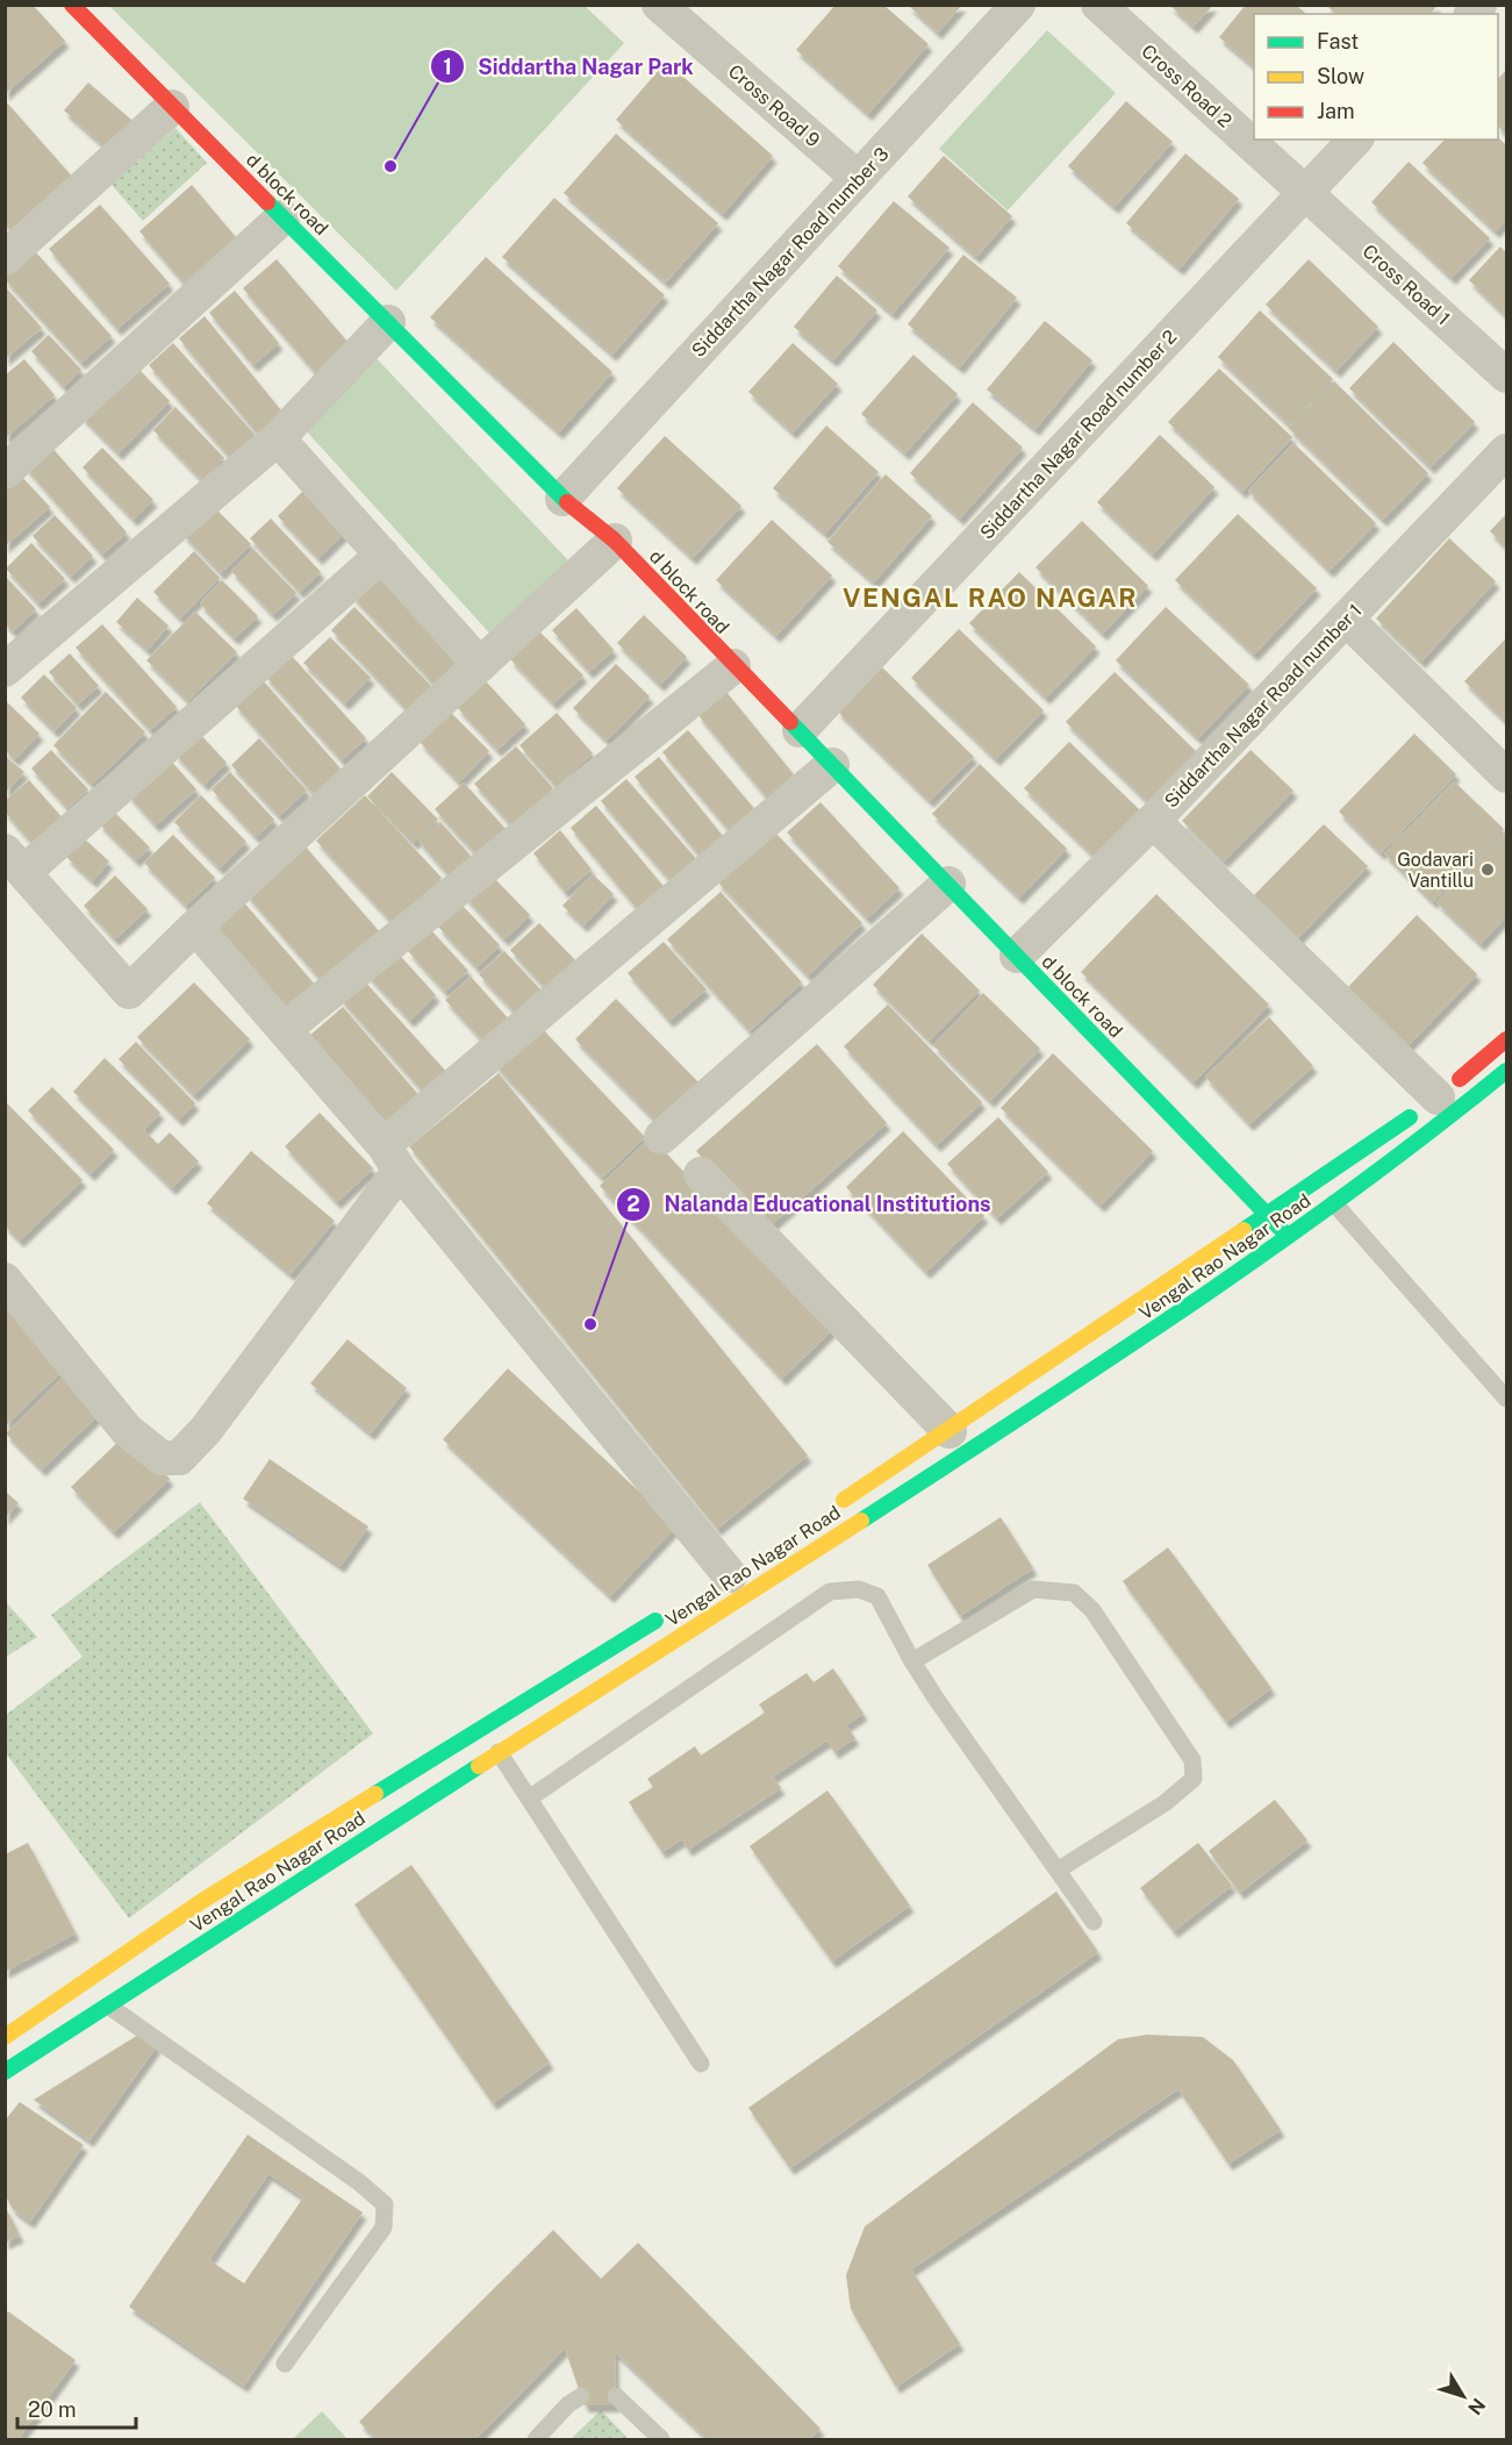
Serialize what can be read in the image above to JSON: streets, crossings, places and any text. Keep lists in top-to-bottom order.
{
  "streets": {
    "main road": ["d block road", "Vengal Rao Nagar Road"],
    "street": [
      "Cross Road 2",
      "Cross Road 9",
      "Siddartha Nagar Road number 3",
      "Cross Road 1",
      "Siddartha Nagar Road number 2",
      "Siddartha Nagar Road number 1"
    ]
  },
  "crossings": [
    ["Cross Road 2", "Cross Road 1"],
    ["Cross Road 2", "Siddartha Nagar Road number 2"],
    ["Cross Road 9", "Siddartha Nagar Road number 3"],
    ["d block road", "Siddartha Nagar Road number 3"],
    ["d block road", "Siddartha Nagar Road number 2"],
    ["d block road", "Siddartha Nagar Road number 1"],
    ["d block road", "Vengal Rao Nagar Road"],
    ["Cross Road 1", "Siddartha Nagar Road number 2"]
  ],
  "districts": ["VENGAL RAO NAGAR"],
  "places": ["Siddartha Nagar Park", "Godavari Vantillu", "Nalanda Educational Institutions"],
  "legend": ["Fast", "Slow", "Jam"],
  "scale_bar": "20 m",
  "north": "bottom right"
}
